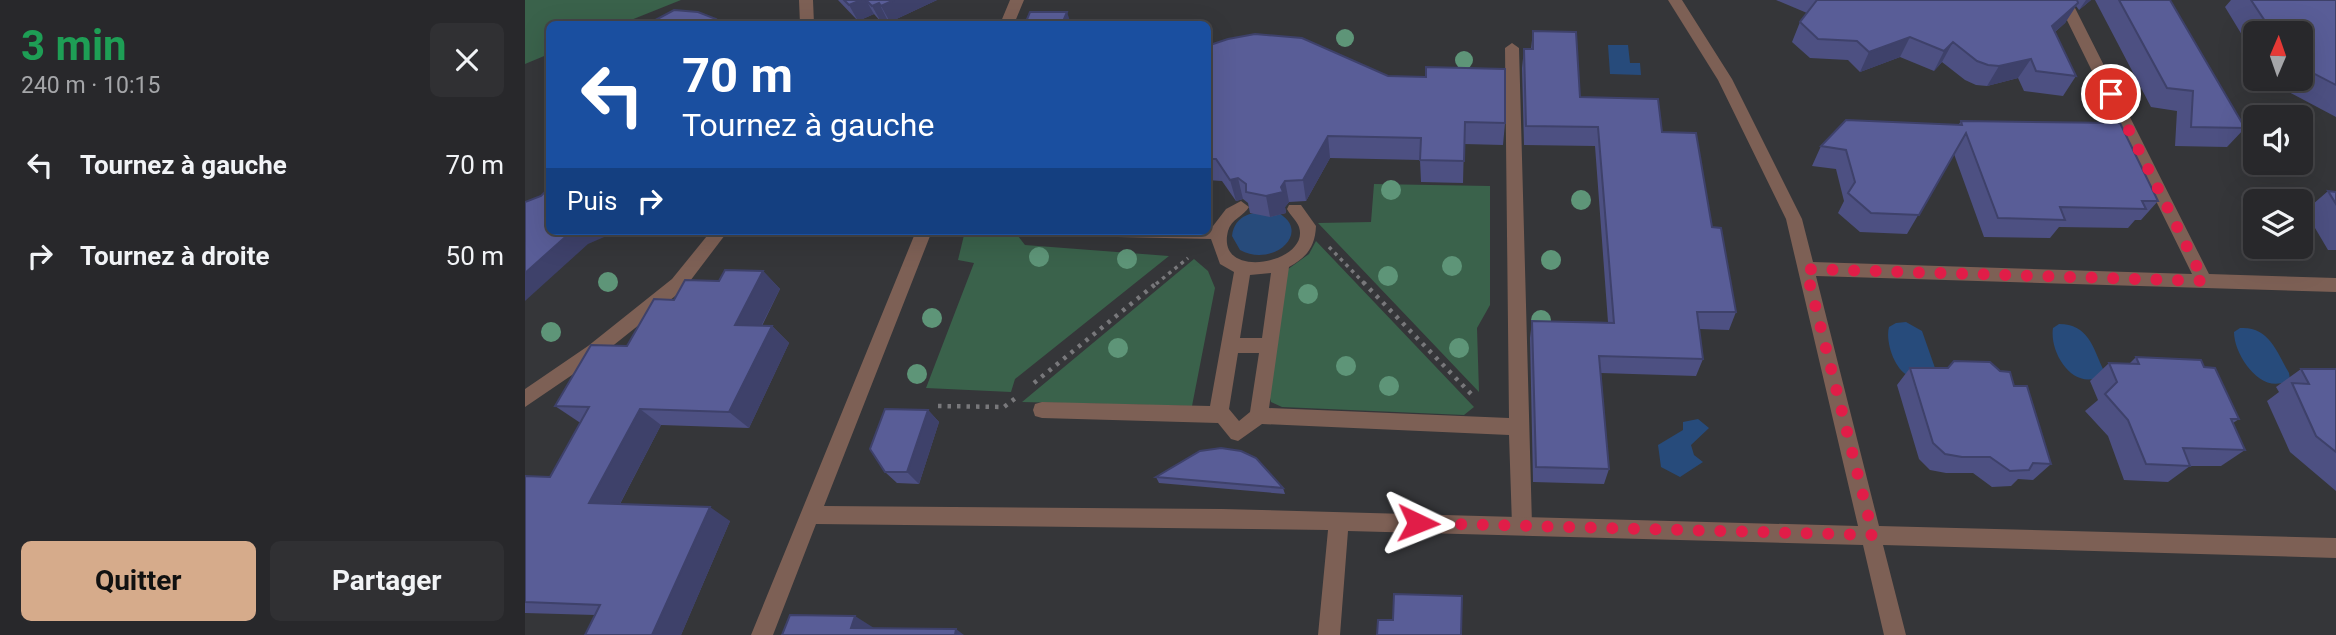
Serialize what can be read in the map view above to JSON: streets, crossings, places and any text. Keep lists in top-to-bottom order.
{
  "north": "top",
  "page": {
    "heading": ["3 min", "240 m · 10:15"],
    "turn": ["70 m", "Tournez à gauche"],
    "list": [
      {
        "name": "Tournez à gauche",
        "value": "70 m"
      },
      {
        "name": "Tournez à droite",
        "value": "50 m"
      }
    ],
    "then": "Puis",
    "buttons": ["Quitter", "Partager"]
  }
}
